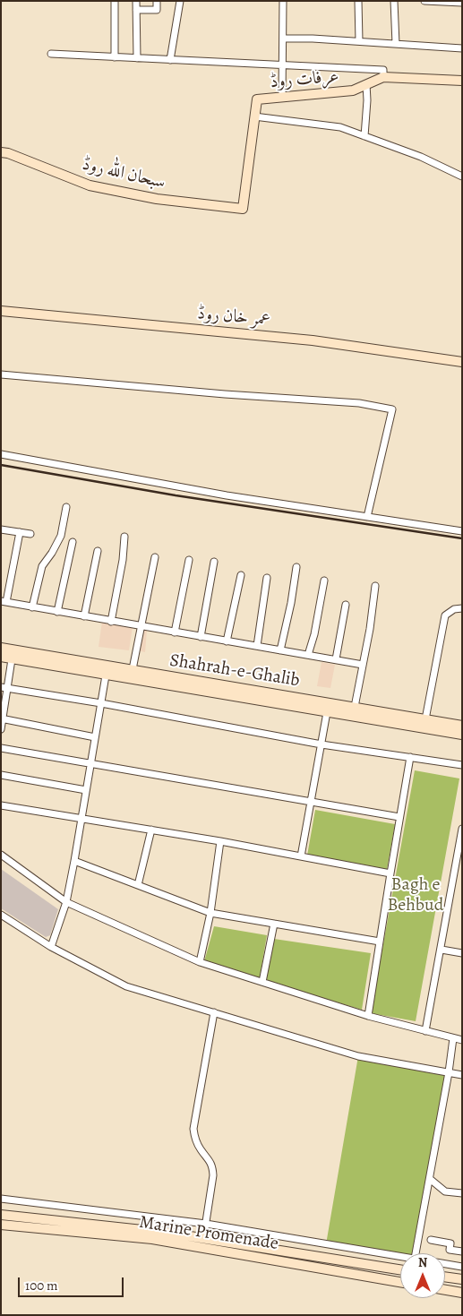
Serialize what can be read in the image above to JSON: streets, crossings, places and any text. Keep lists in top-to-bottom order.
{
  "streets": {
    "main road": [
      "عرفات روڈ",
      "سبحان اللہ روڈ",
      "عمر خان روڈ",
      "Shahrah-e-Ghalib",
      "Marine Promenade"
    ]
  },
  "crossings": [
    ["عرفات روڈ", "سبحان اللہ روڈ"]
  ],
  "parks": ["Bagh e Behbud"],
  "scale_bar": "100 m",
  "north": "top"
}
